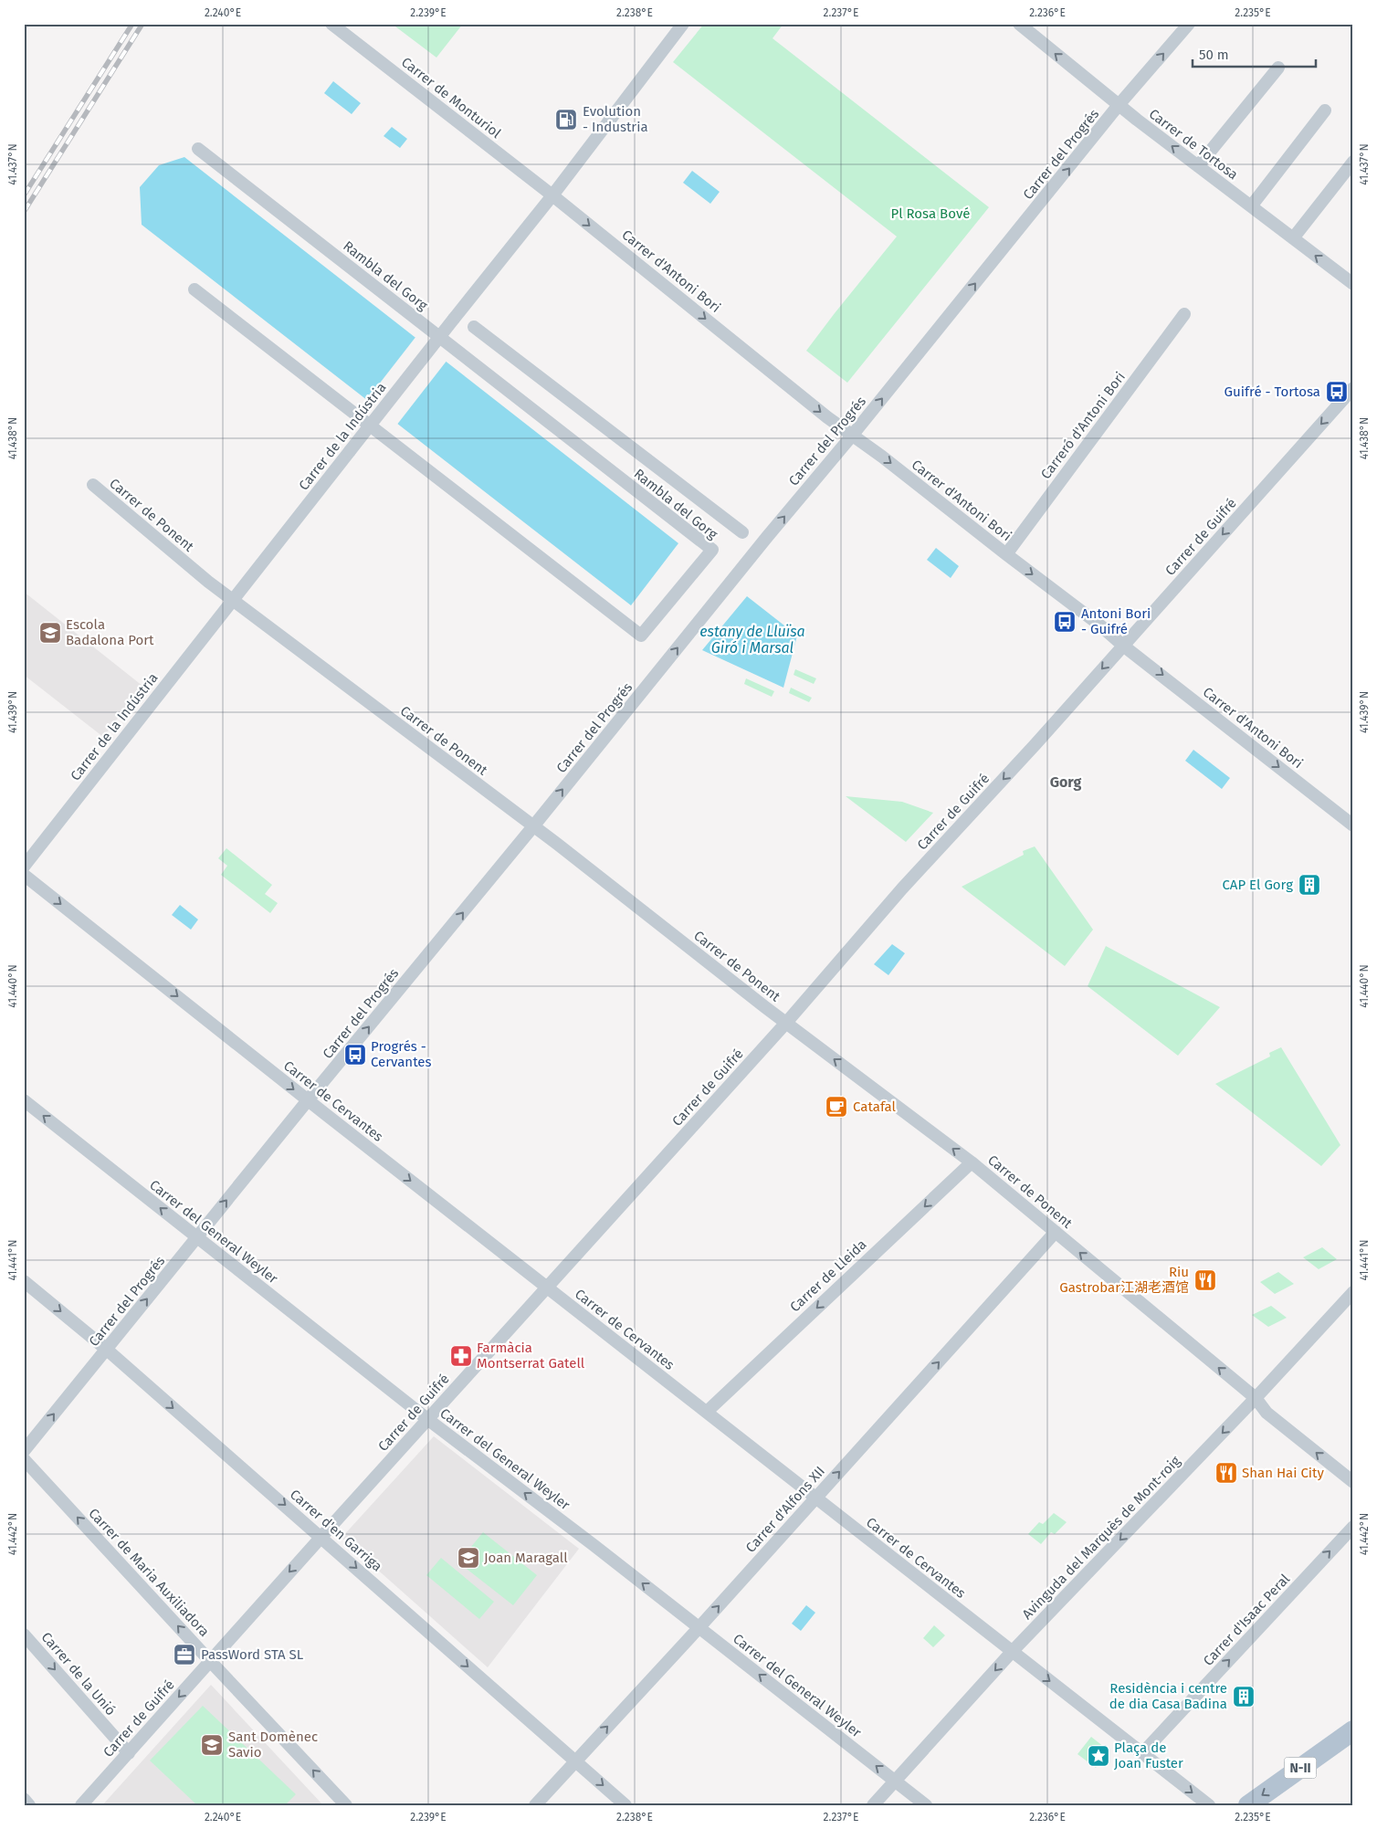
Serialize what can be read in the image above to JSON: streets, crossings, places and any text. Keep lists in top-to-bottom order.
{
  "streets": {
    "main road": ["N-II"],
    "street": [
      "Carrer de Monturiol",
      "Carrer de Tortosa",
      "Carrer del Progrés",
      "Carrer d'Antoni Bori",
      "Rambla del Gorg",
      "Carreró d'Antoni Bori",
      "Carrer de la Indústria",
      "Carrer de Ponent",
      "Carrer de Guifré",
      "Carrer de Cervantes",
      "Carrer del General Weyler",
      "Carrer de Lleida",
      "Carrer d'Alfons XII",
      "Carrer d'en Garriga",
      "Avinguda del Marquès de Mont-roig",
      "Carrer de Maria Auxiliadora",
      "Carrer d'Isaac Peral",
      "Carrer de la Unió"
    ]
  },
  "crossings": [
    ["Carrer de Monturiol", "Carrer d'Antoni Bori"],
    ["Carrer de Monturiol", "Carrer de la Indústria"],
    ["Carrer de Tortosa", "Carrer del Progrés"],
    ["Carrer del Progrés", "Carrer d'Antoni Bori"],
    ["Carrer del Progrés", "Carrer de Ponent"],
    ["Carrer del Progrés", "Carrer de Cervantes"],
    ["Carrer del Progrés", "Carrer del General Weyler"],
    ["Carrer del Progrés", "Carrer d'en Garriga"],
    ["Carrer d'Antoni Bori", "Carreró d'Antoni Bori"],
    ["Carrer d'Antoni Bori", "Carrer de la Indústria"],
    ["Carrer d'Antoni Bori", "Carrer de Guifré"],
    ["Carrer de la Indústria", "Carrer de Ponent"],
    ["Carrer de Ponent", "Carrer de Guifré"],
    ["Carrer de Ponent", "Carrer de Lleida"],
    ["Carrer de Ponent", "Carrer d'Alfons XII"],
    ["Carrer de Ponent", "Avinguda del Marquès de Mont-roig"],
    ["Carrer de Guifré", "Carrer de Cervantes"],
    ["Carrer de Guifré", "Carrer del General Weyler"],
    ["Carrer de Guifré", "Carrer d'en Garriga"],
    ["Carrer de Guifré", "Carrer de Maria Auxiliadora"],
    ["Carrer de Guifré", "Carrer de la Unió"],
    ["Carrer de Cervantes", "Carrer de Lleida"],
    ["Carrer de Cervantes", "Carrer d'Alfons XII"],
    ["Carrer de Cervantes", "Avinguda del Marquès de Mont-roig"],
    ["Carrer de Cervantes", "Carrer d'Isaac Peral"],
    ["Carrer del General Weyler", "Carrer d'Alfons XII"],
    ["Carrer del General Weyler", "Avinguda del Marquès de Mont-roig"],
    ["Carrer d'Alfons XII", "Carrer d'en Garriga"]
  ],
  "one_way": [
    "Carrer de Tortosa",
    "Carrer del Progrés",
    "Carrer d'Antoni Bori",
    "Carrer de Ponent",
    "Carrer de Guifré",
    "Carrer de Cervantes",
    "Carrer del General Weyler",
    "Carrer de Lleida",
    "Carrer d'Alfons XII",
    "Carrer d'en Garriga",
    "Avinguda del Marquès de Mont-roig",
    "Carrer de Maria Auxiliadora",
    "Carrer d'Isaac Peral",
    "Carrer de la Unió"
  ],
  "districts": ["Gorg"],
  "water": ["estany de Lluïsa Giró i Marsal"],
  "parks": ["Pl Rosa Bové"],
  "places": {
    "fuel station": ["Evolution - Industria"],
    "bus stop": ["Guifré - Tortosa", "Antoni Bori - Guifré", "Progrés - Cervantes"],
    "school or university": ["Escola Badalona Port", "Joan Maragall", "Sant Domènec Savio"],
    "building": ["CAP El Gorg", "Residència i centre de dia Casa Badina"],
    "cafe": ["Catafal"],
    "restaurant": ["Riu Gastrobar江湖老酒馆", "Shan Hai City"],
    "pharmacy": ["Farmàcia Montserrat Gatell"],
    "office": ["PassWord STA SL"],
    "place": ["Plaça de Joan Fuster"]
  },
  "scale_bar": "50 m",
  "coordinates": [
    "2.240°E",
    "2.239°E",
    "2.238°E",
    "2.237°E",
    "2.236°E",
    "2.235°E",
    "41.437°N",
    "41.438°N",
    "41.439°N",
    "41.440°N",
    "41.441°N",
    "41.442°N"
  ]
}
